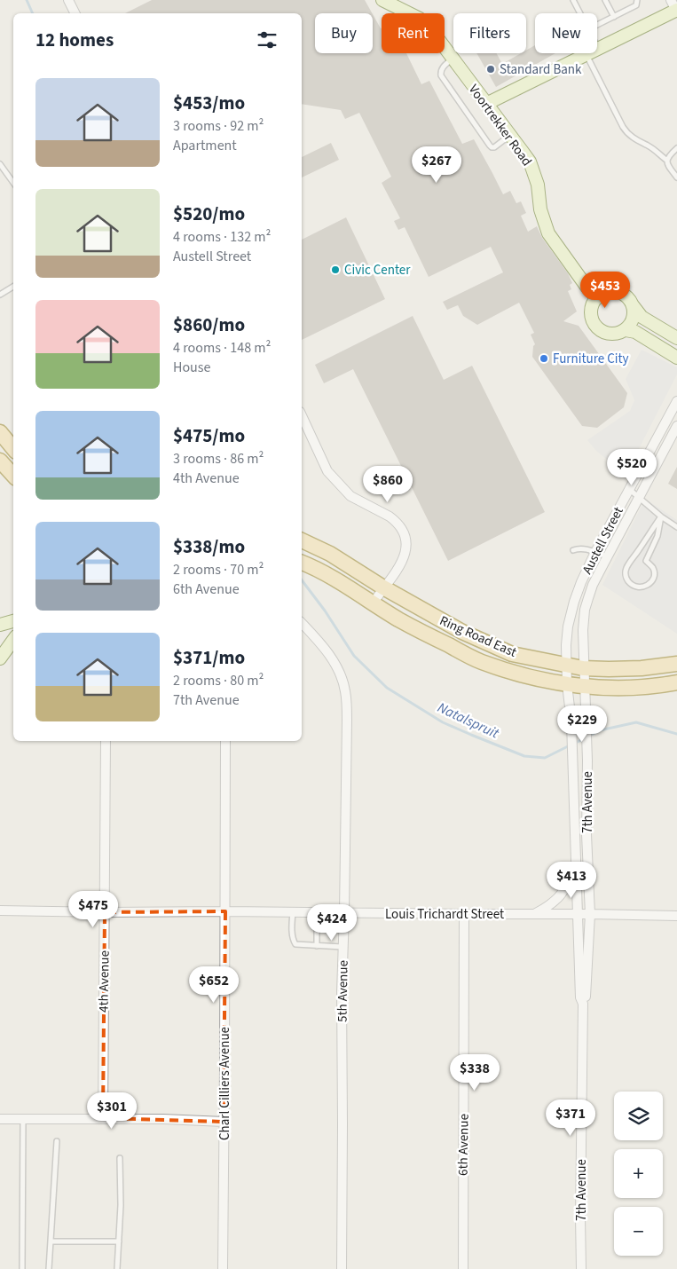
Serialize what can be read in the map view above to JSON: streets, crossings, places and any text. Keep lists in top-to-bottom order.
{
  "streets": {
    "main road": ["Ring Road East"],
    "street": [
      "Voortrekker Road",
      "Austell Street",
      "7th Avenue",
      "Louis Trichardt Street",
      "4th Avenue",
      "5th Avenue",
      "Charl Cilliers Avenue",
      "6th Avenue"
    ]
  },
  "crossings": [
    ["Austell Street", "Ring Road East"],
    ["Austell Street", "7th Avenue"],
    ["Ring Road East", "7th Avenue"],
    ["7th Avenue", "Louis Trichardt Street"],
    ["Louis Trichardt Street", "4th Avenue"],
    ["Louis Trichardt Street", "5th Avenue"],
    ["Louis Trichardt Street", "Charl Cilliers Avenue"],
    ["Louis Trichardt Street", "6th Avenue"]
  ],
  "water": ["Natalspruit"],
  "places": ["Standard Bank", "Civic Center", "Furniture City"],
  "page": {
    "chip": [
      "Buy",
      "Rent",
      "Filters",
      "New"
    ],
    "heading": "12 homes",
    "list": [
      {
        "name": "$453/mo",
        "note": "3 rooms · 92 m² · Apartment"
      },
      {
        "name": "$520/mo",
        "note": "4 rooms · 132 m² · Austell Street"
      },
      {
        "name": "$860/mo",
        "note": "4 rooms · 148 m² · House"
      },
      {
        "name": "$475/mo",
        "note": "3 rooms · 86 m² · 4th Avenue"
      },
      {
        "name": "$338/mo",
        "note": "2 rooms · 70 m² · 6th Avenue"
      },
      {
        "name": "$371/mo",
        "note": "2 rooms · 80 m² · 7th Avenue"
      }
    ],
    "price": [
      "$267",
      "$453",
      "$520",
      "$860",
      "$229",
      "$413",
      "$475",
      "$424",
      "$652",
      "$338",
      "$301",
      "$371"
    ],
    "map_buttons": ["+", "−"]
  }
}
